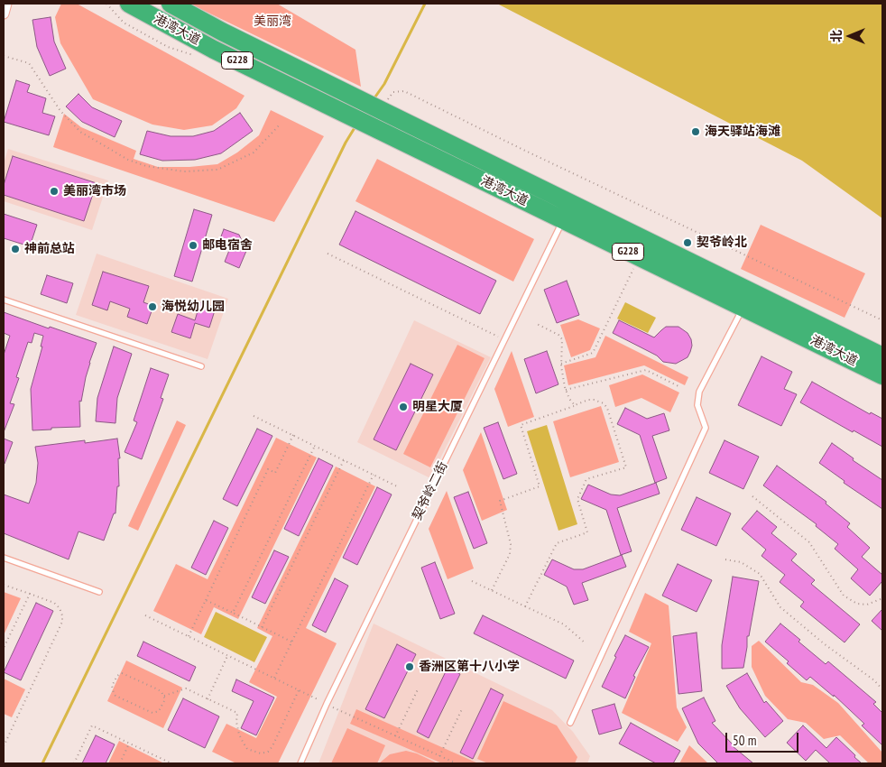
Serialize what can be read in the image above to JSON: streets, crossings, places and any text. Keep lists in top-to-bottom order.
{
  "streets": {
    "highway": ["港湾大道", "G228"],
    "lane": ["契爷岭二街"]
  },
  "crossings": [
    ["港湾大道", "契爷岭二街"]
  ],
  "parks": ["美丽湾"],
  "places": [
    "海天驿站海滩",
    "美丽湾市场",
    "契爷岭北",
    "邮电宿舍",
    "神前总站",
    "海悦幼儿园",
    "明星大厦",
    "香洲区第十八小学"
  ],
  "scale_bar": "50 m",
  "north": "left"
}
